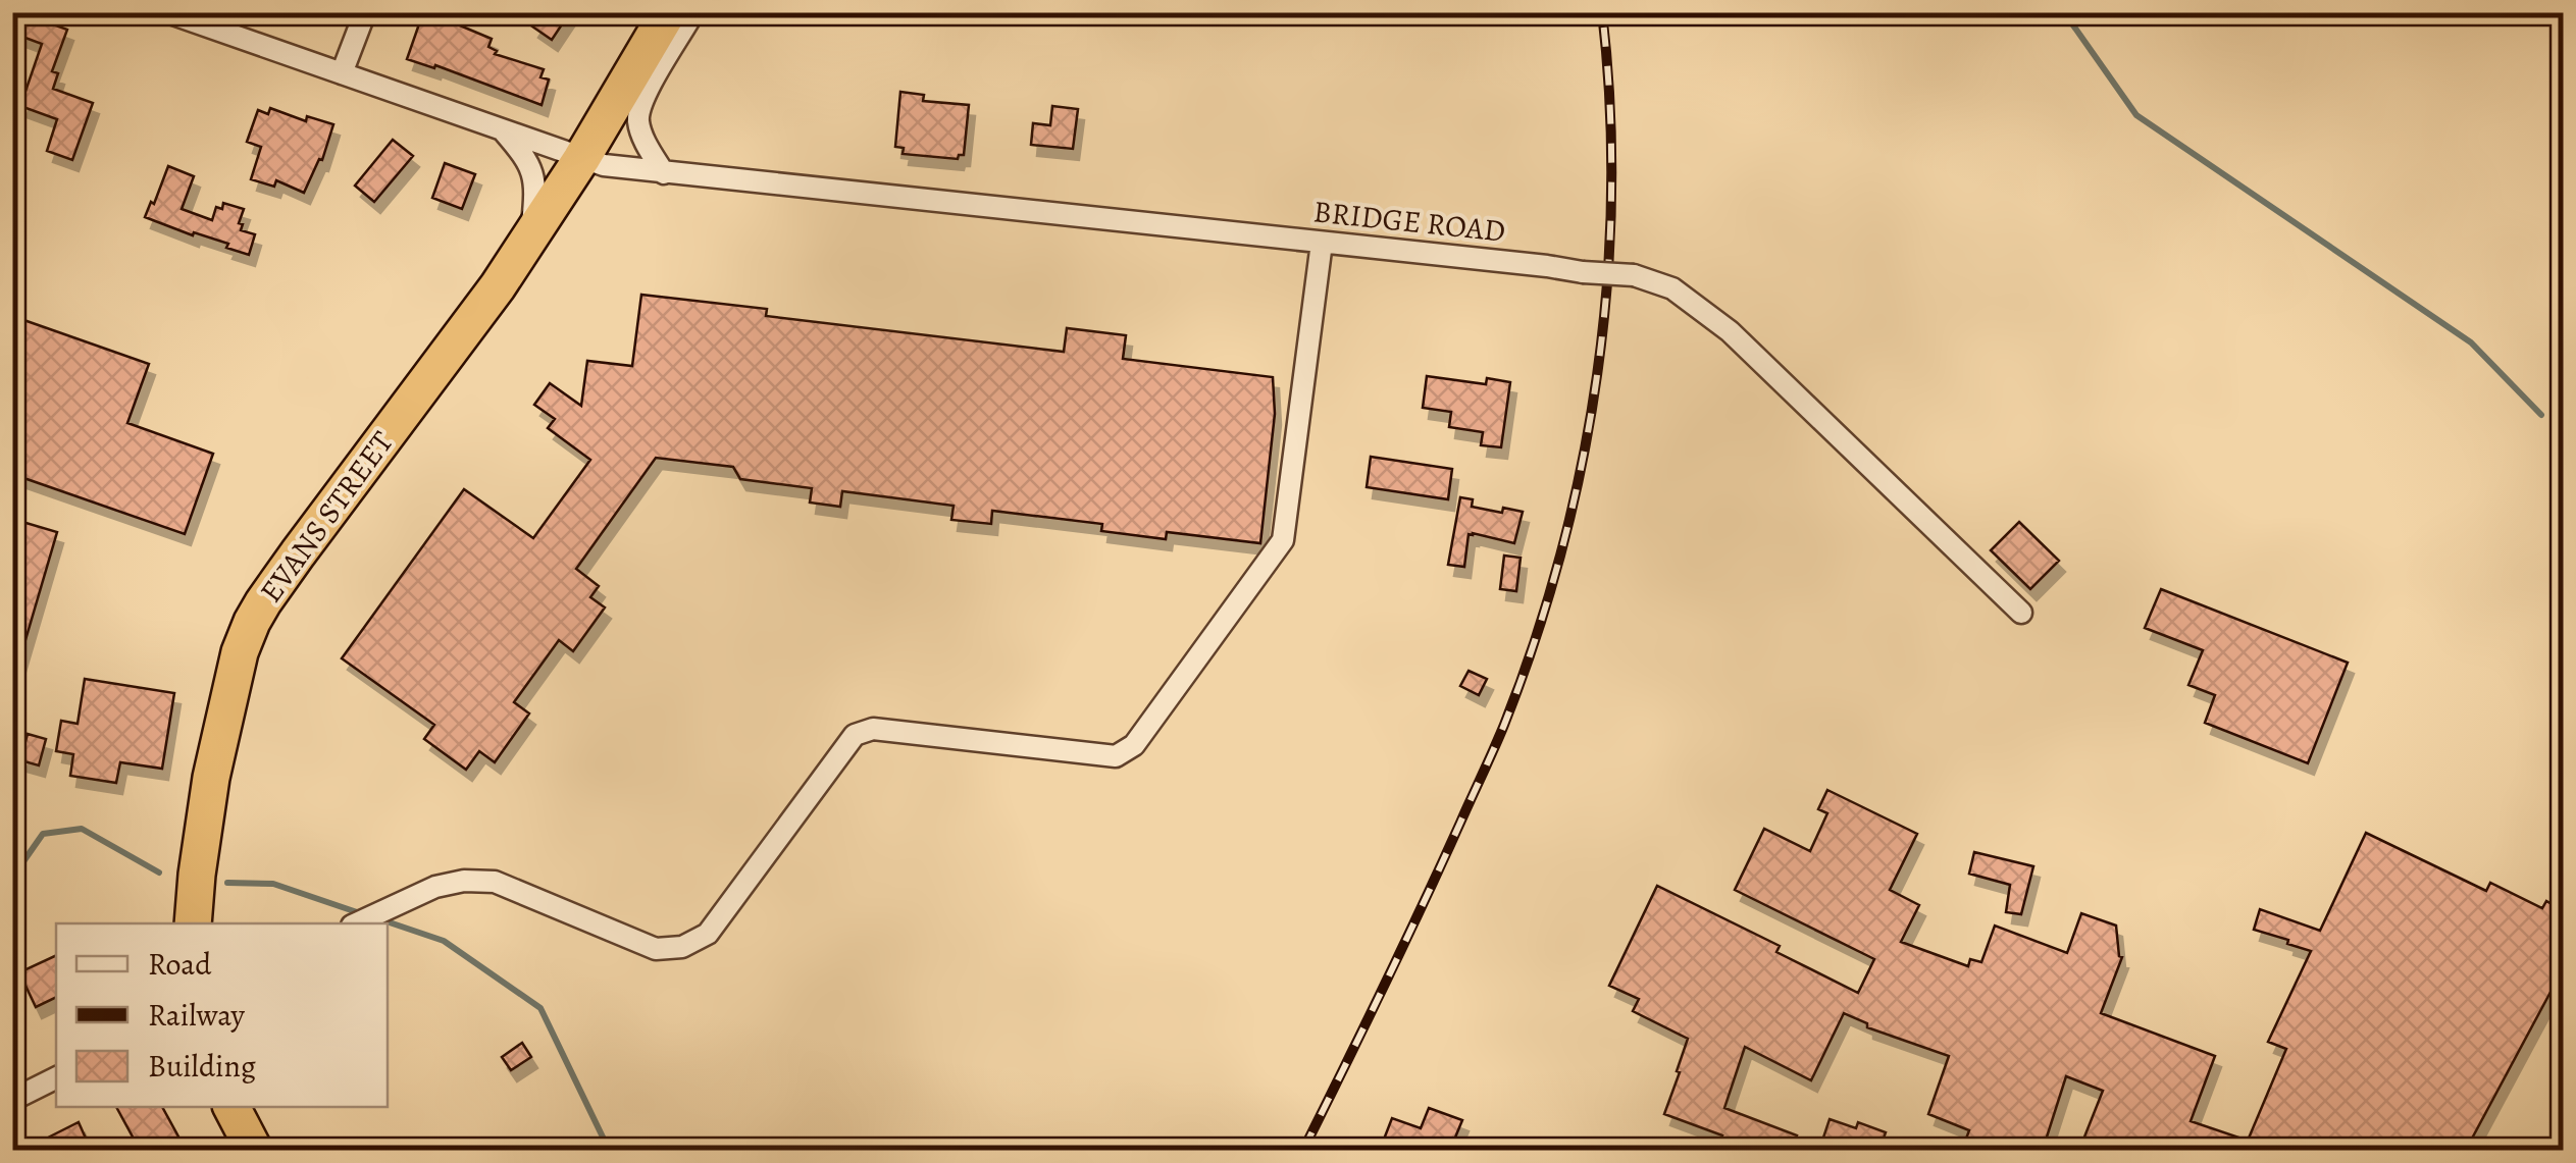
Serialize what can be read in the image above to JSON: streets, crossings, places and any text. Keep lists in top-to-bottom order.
{
  "streets": {
    "highway": ["EVANS STREET"],
    "street": ["BRIDGE ROAD"]
  },
  "crossings": [
    ["BRIDGE ROAD", "EVANS STREET"]
  ],
  "legend": ["Road", "Railway", "Building"]
}
